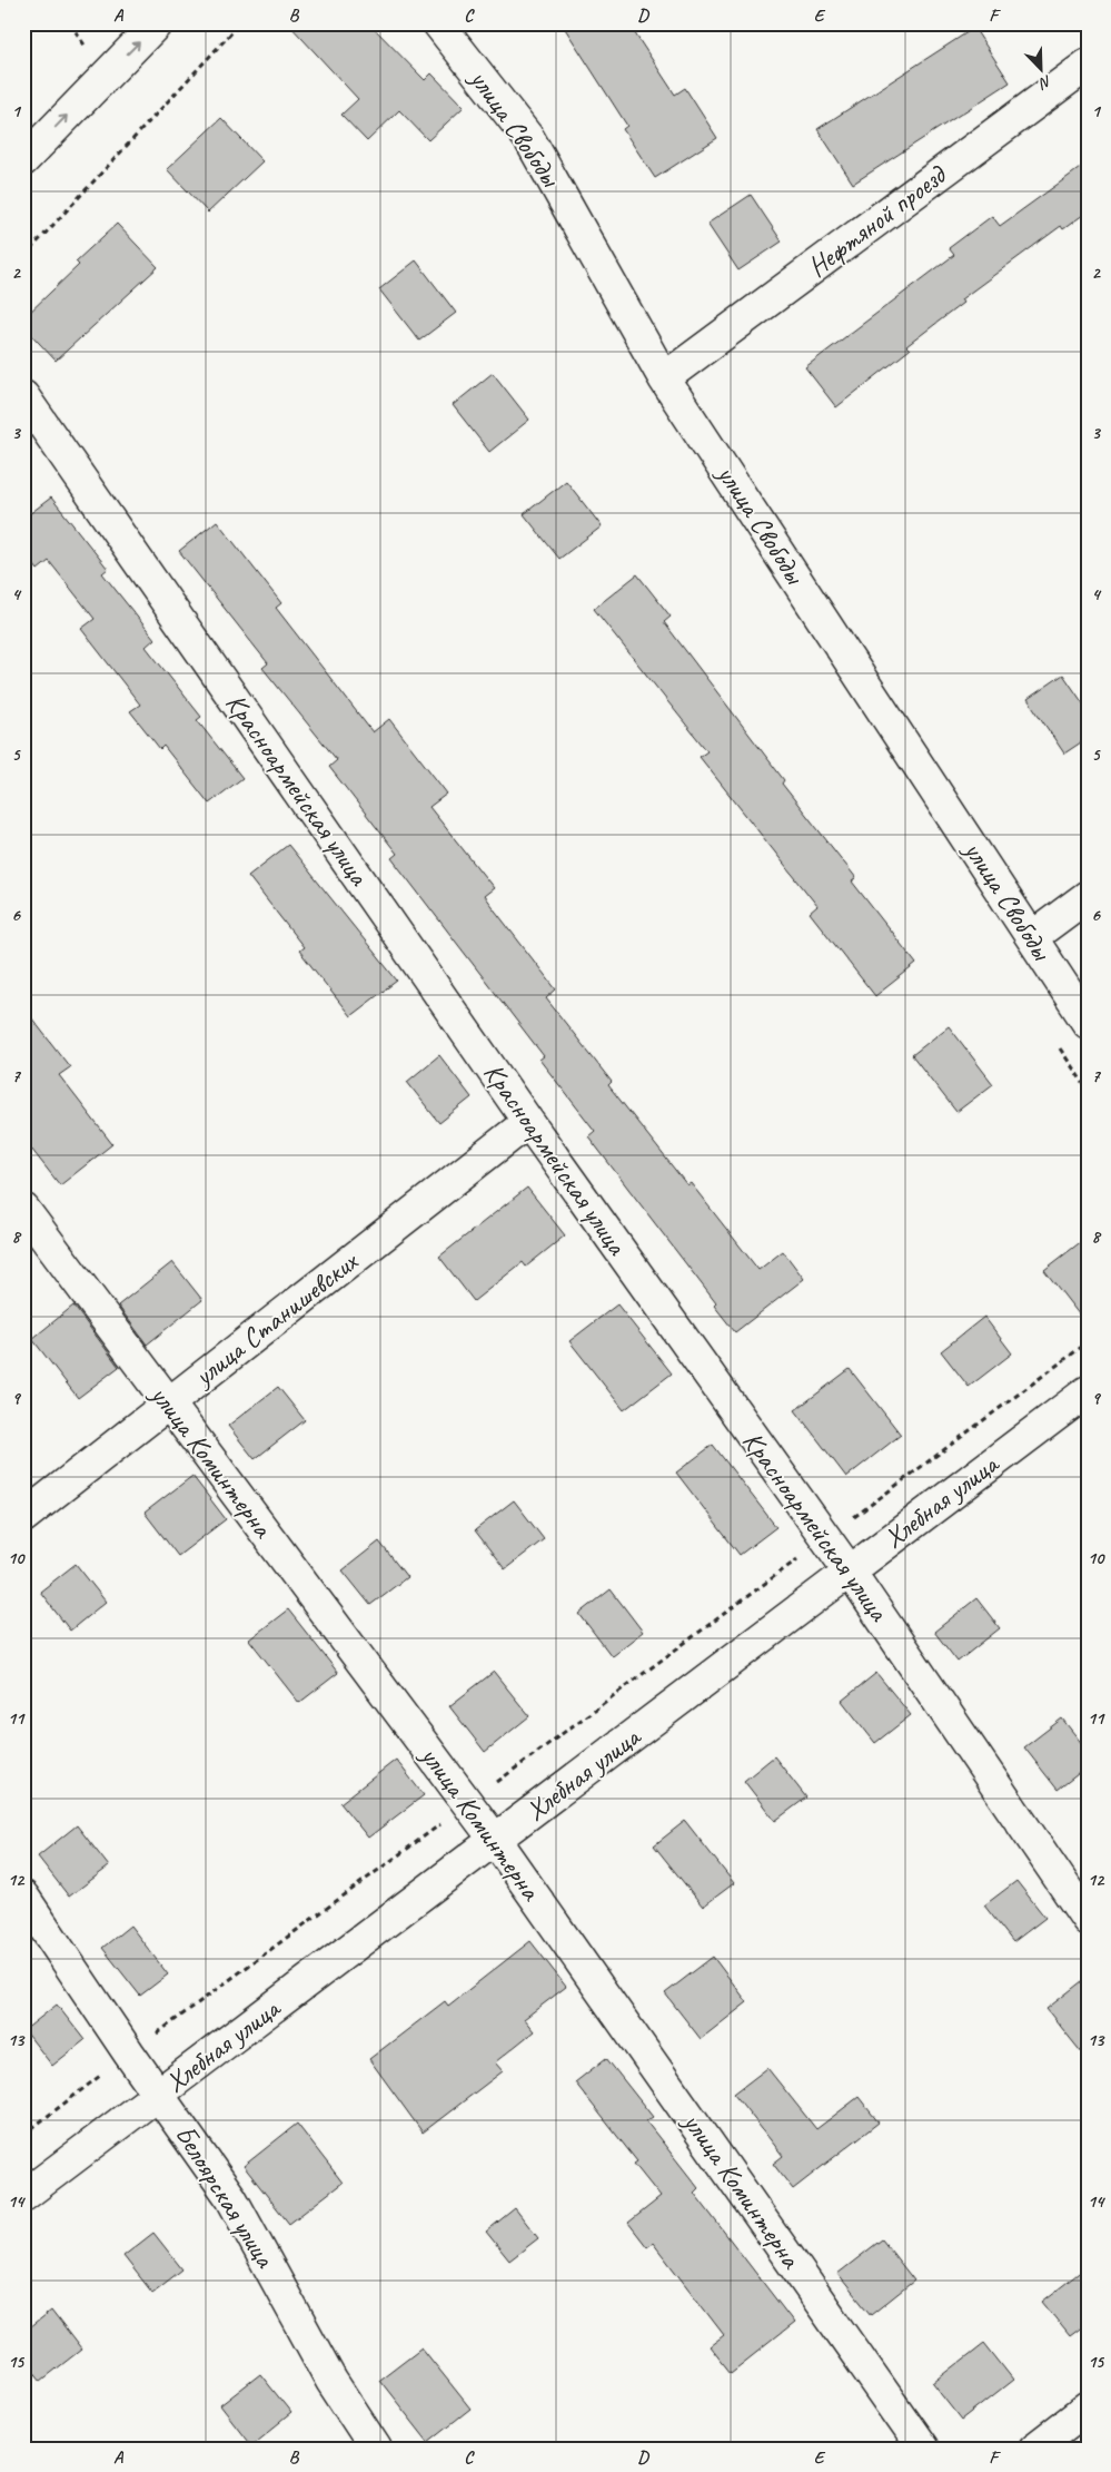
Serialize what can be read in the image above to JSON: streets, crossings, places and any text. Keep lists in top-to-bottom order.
{
  "streets": {
    "street": [
      "улица Свободы",
      "Нефтяной проезд",
      "Красноармейская улица",
      "улица Станишевских",
      "улица Коминтерна",
      "Хлебная улица",
      "Белоярская улица"
    ]
  },
  "crossings": [
    ["улица Свободы", "Нефтяной проезд"],
    ["Красноармейская улица", "улица Станишевских"],
    ["Красноармейская улица", "Хлебная улица"],
    ["улица Станишевских", "улица Коминтерна"],
    ["улица Коминтерна", "Хлебная улица"],
    ["Хлебная улица", "Белоярская улица"]
  ],
  "north": "bottom right",
  "grid": {
    "columns": [
      "A",
      "B",
      "C",
      "D",
      "E",
      "F"
    ],
    "rows": [
      "1",
      "2",
      "3",
      "4",
      "5",
      "6",
      "7",
      "8",
      "9",
      "10",
      "11",
      "12",
      "13",
      "14",
      "15"
    ]
  }
}
